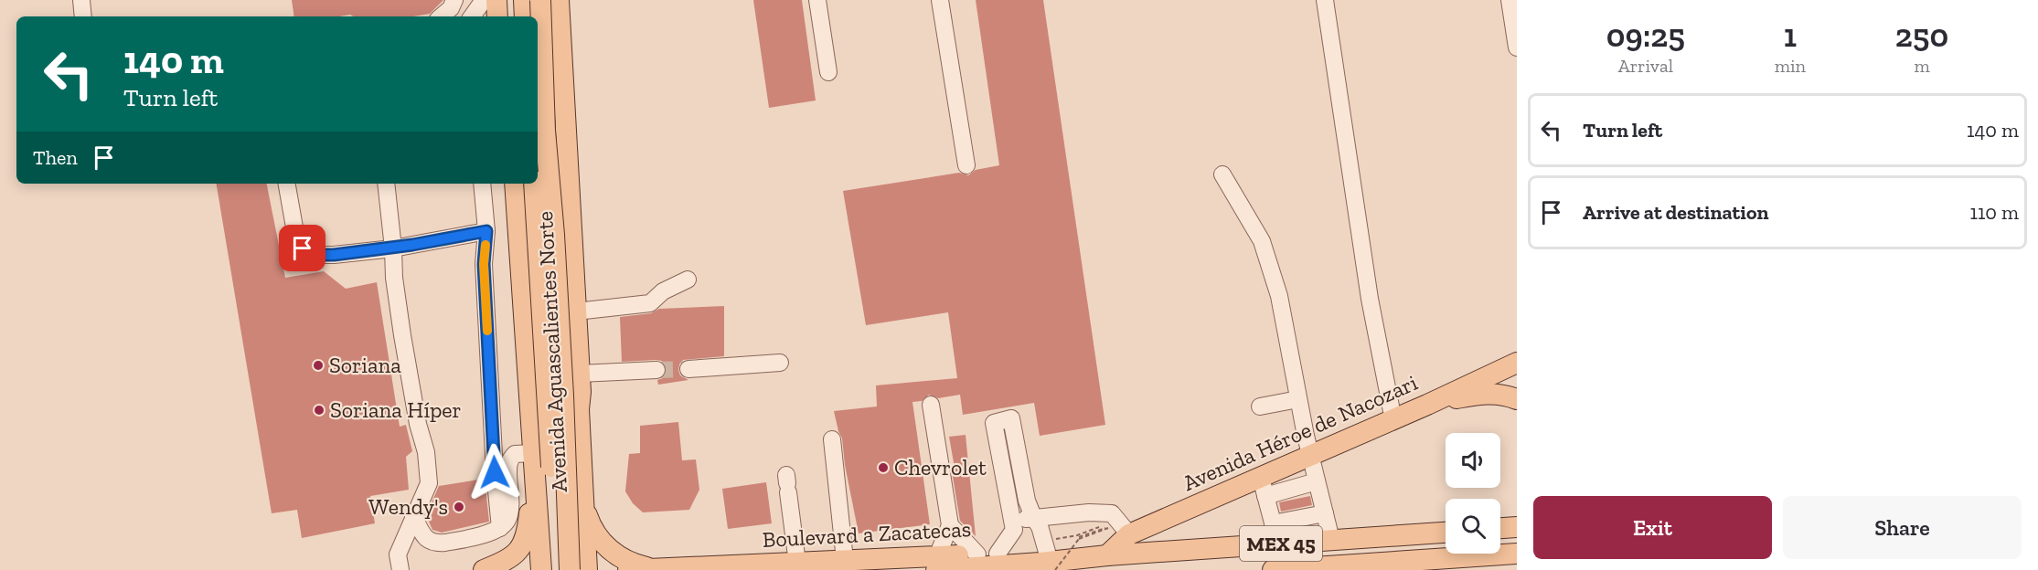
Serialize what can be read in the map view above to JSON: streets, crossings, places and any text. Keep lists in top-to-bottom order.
{
  "streets": {
    "main road": [
      "Avenida Aguascalientes Norte",
      "Avenida Héroe de Nacozari",
      "Boulevard a Zacatecas",
      "MEX 45"
    ]
  },
  "crossings": [
    ["Avenida Héroe de Nacozari", "Boulevard a Zacatecas"]
  ],
  "places": [
    "Soriana",
    "Soriana Híper",
    "Chevrolet",
    "Wendy's"
  ],
  "page": {
    "eta": [
      "09:25",
      "Arrival",
      "1",
      "min",
      "250",
      "m"
    ],
    "turn": ["140 m", "Turn left"],
    "list": [
      {
        "name": "Turn left",
        "value": "140 m"
      },
      {
        "name": "Arrive at destination",
        "value": "110 m"
      }
    ],
    "then": "Then",
    "buttons": ["Exit", "Share"]
  }
}
